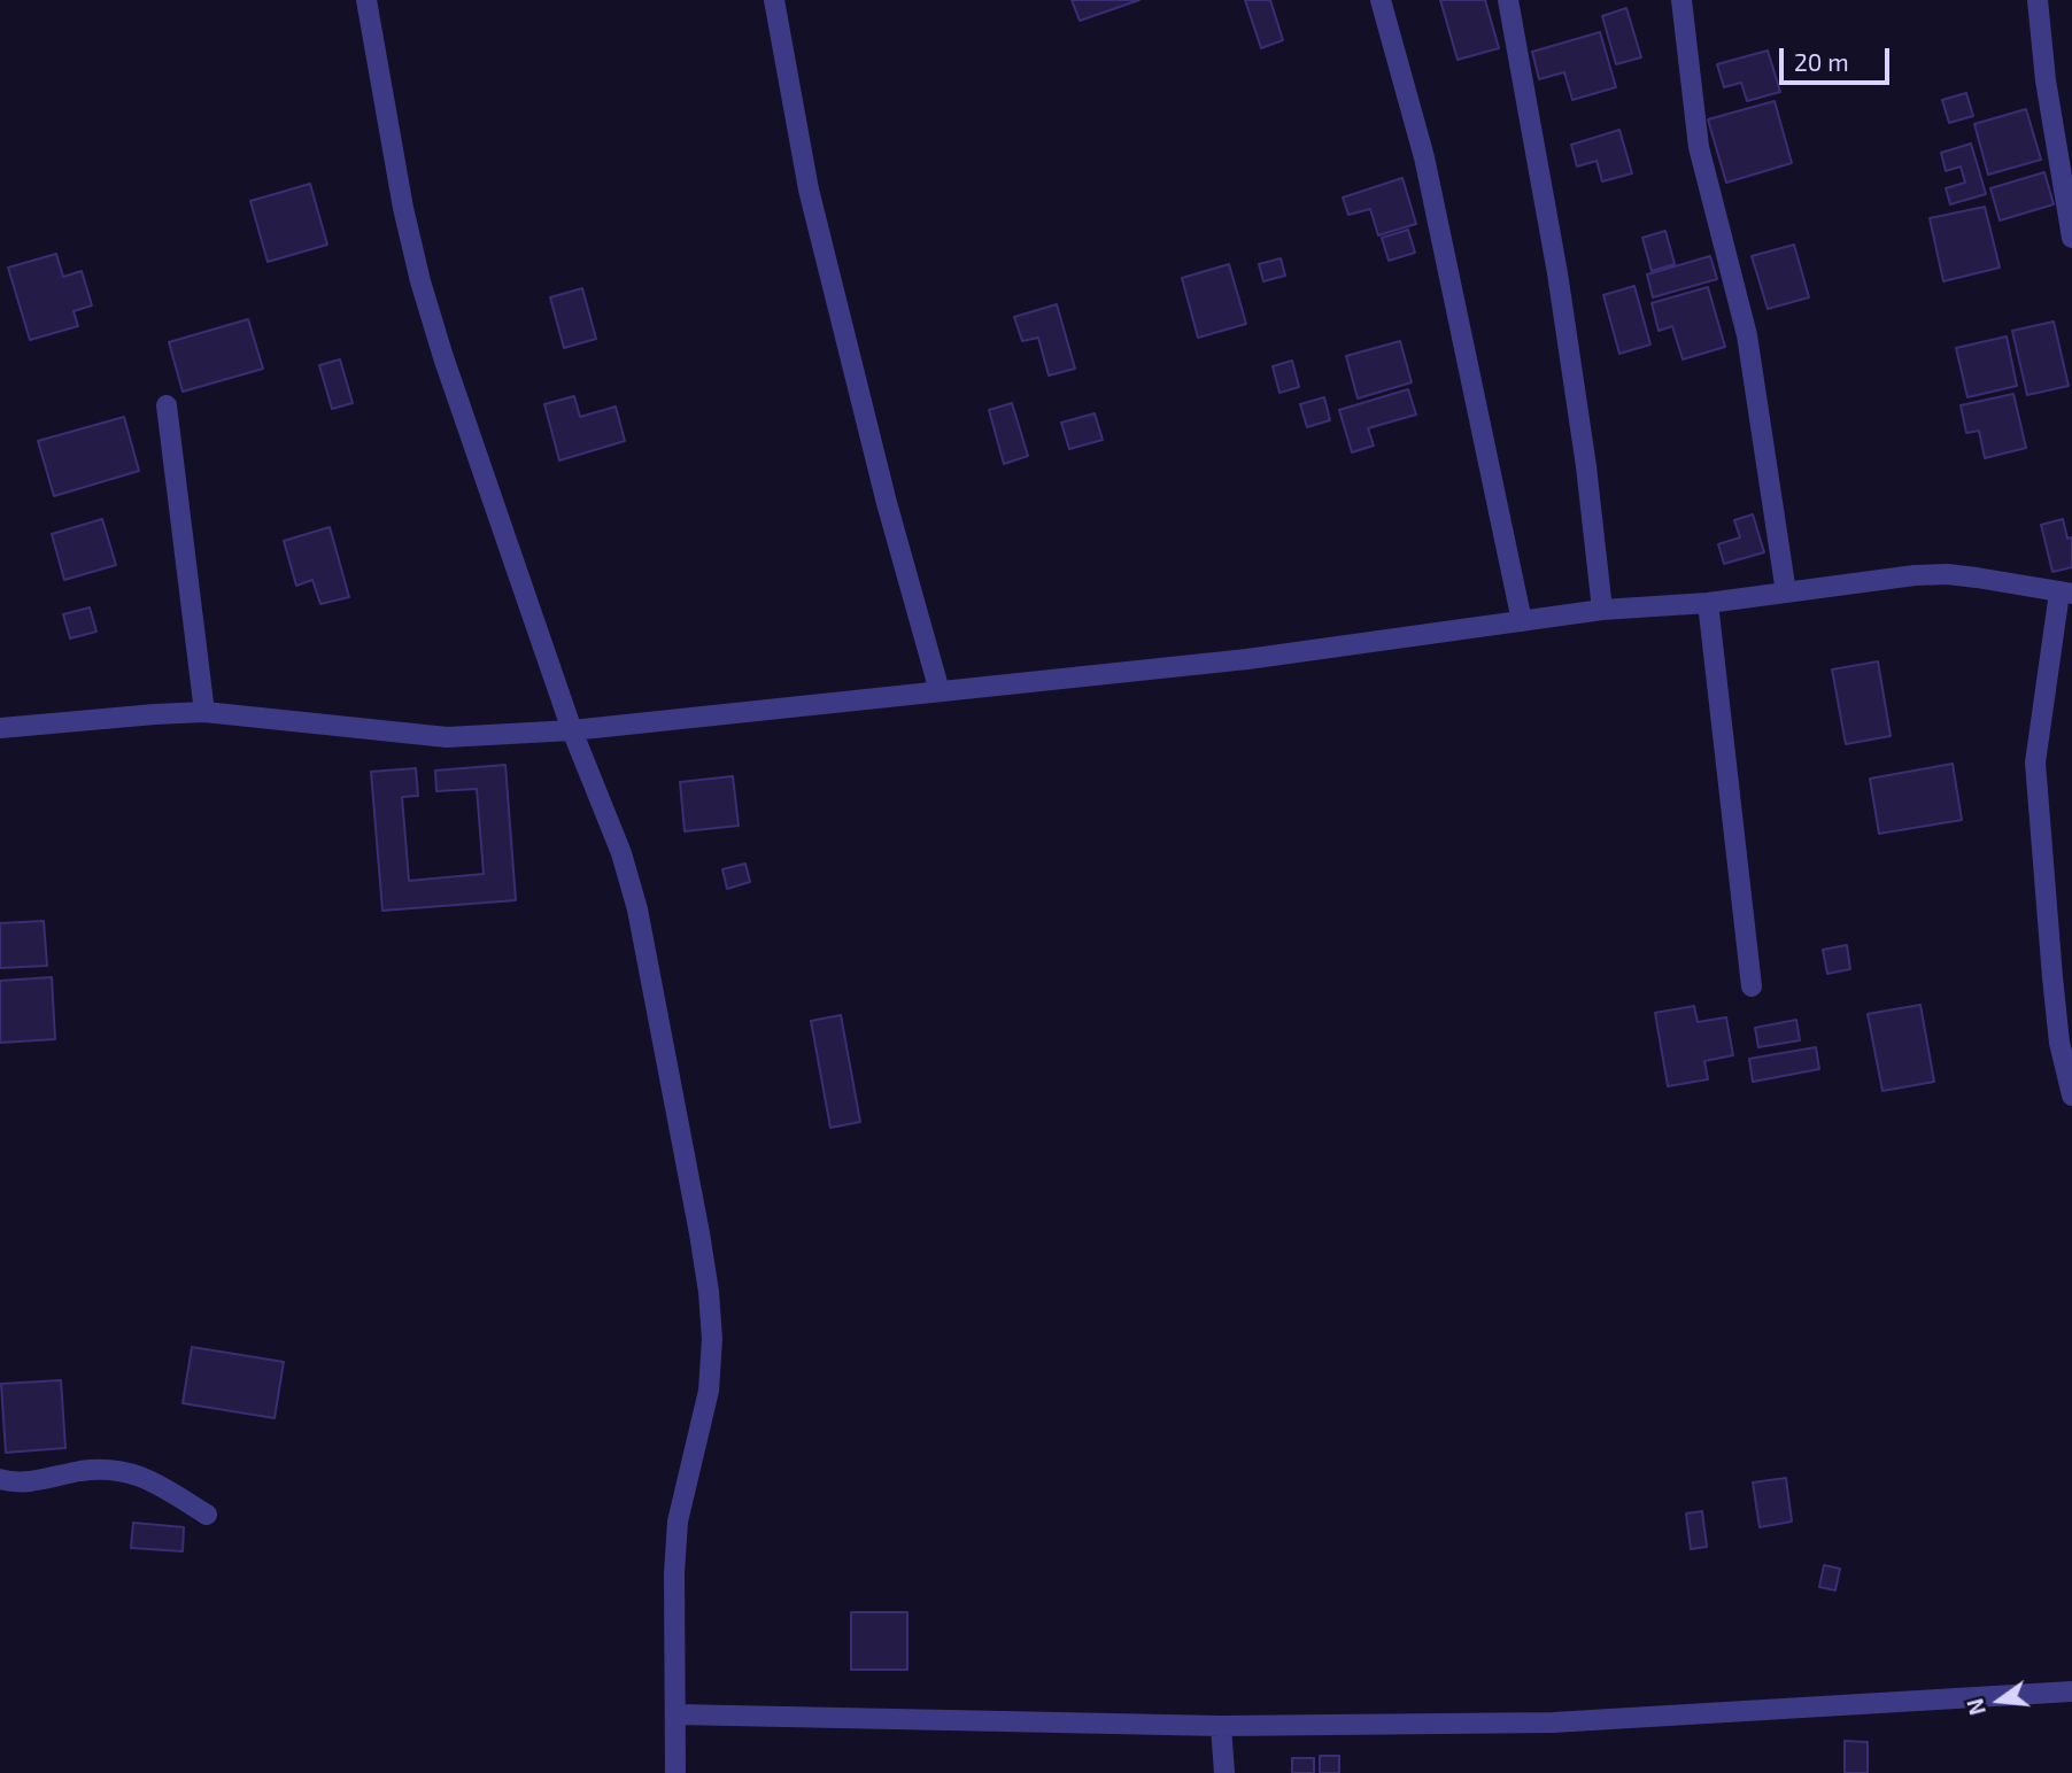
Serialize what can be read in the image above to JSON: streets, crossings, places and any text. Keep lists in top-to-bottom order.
{
  "scale_bar": "20 m",
  "north": "left"
}
